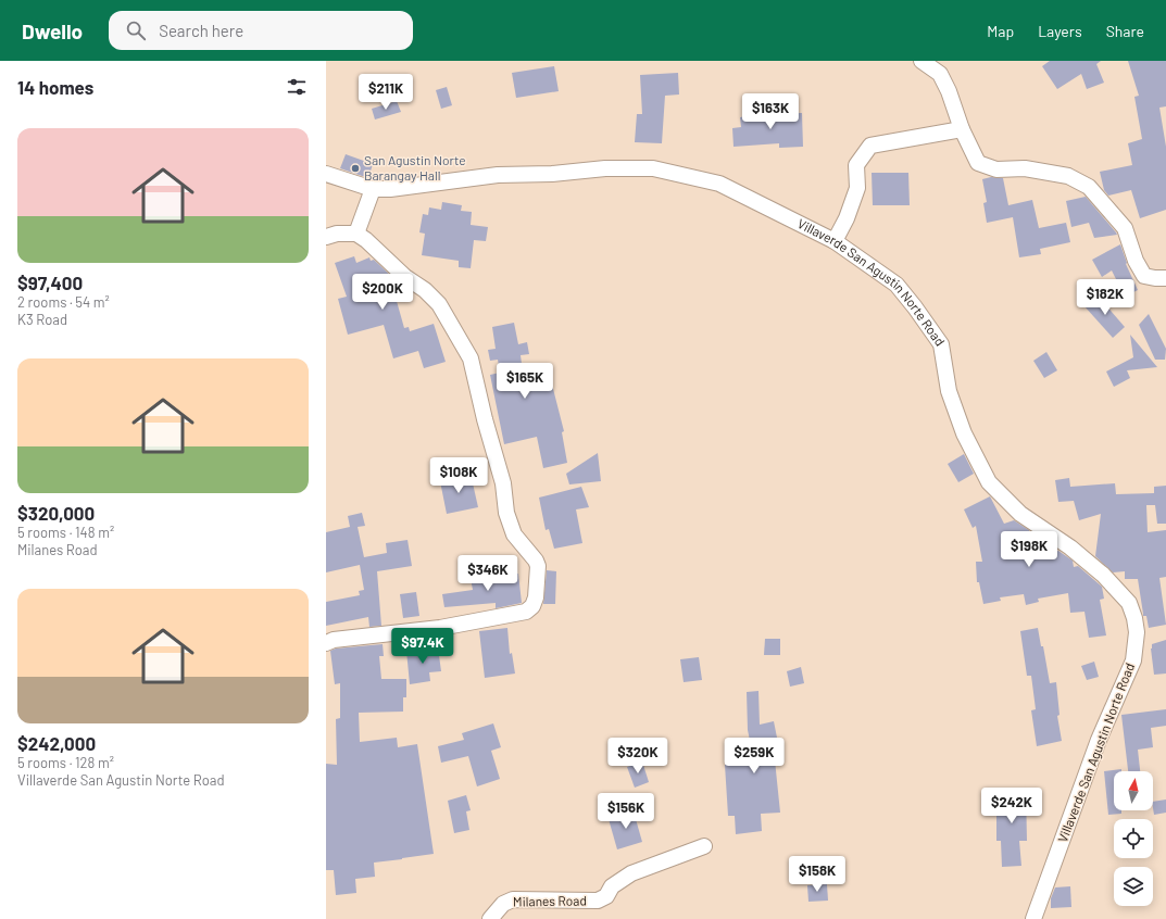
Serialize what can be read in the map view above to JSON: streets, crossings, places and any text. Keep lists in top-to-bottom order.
{
  "streets": {
    "street": ["Villaverde San Agustin Norte Road", "Milanes Road"]
  },
  "places": ["San Agustin Norte Barangay Hall"],
  "north": "top",
  "page": {
    "header": "Dwello",
    "search": "Search here",
    "nav": ["Map", "Layers", "Share"],
    "heading": "14 homes",
    "price": [
      "$211K",
      "$163K",
      "$200K",
      "$182K",
      "$165K",
      "$108K",
      "$198K",
      "$346K",
      "$97.4K",
      "$320K",
      "$259K",
      "$242K",
      "$156K",
      "$158K"
    ],
    "list": [
      {
        "name": "$97,400",
        "note": "2 rooms · 54 m² · K3 Road"
      },
      {
        "name": "$320,000",
        "note": "5 rooms · 148 m² · Milanes Road"
      },
      {
        "name": "$242,000",
        "note": "5 rooms · 128 m² · Villaverde San Agustin Norte Road"
      }
    ]
  }
}
